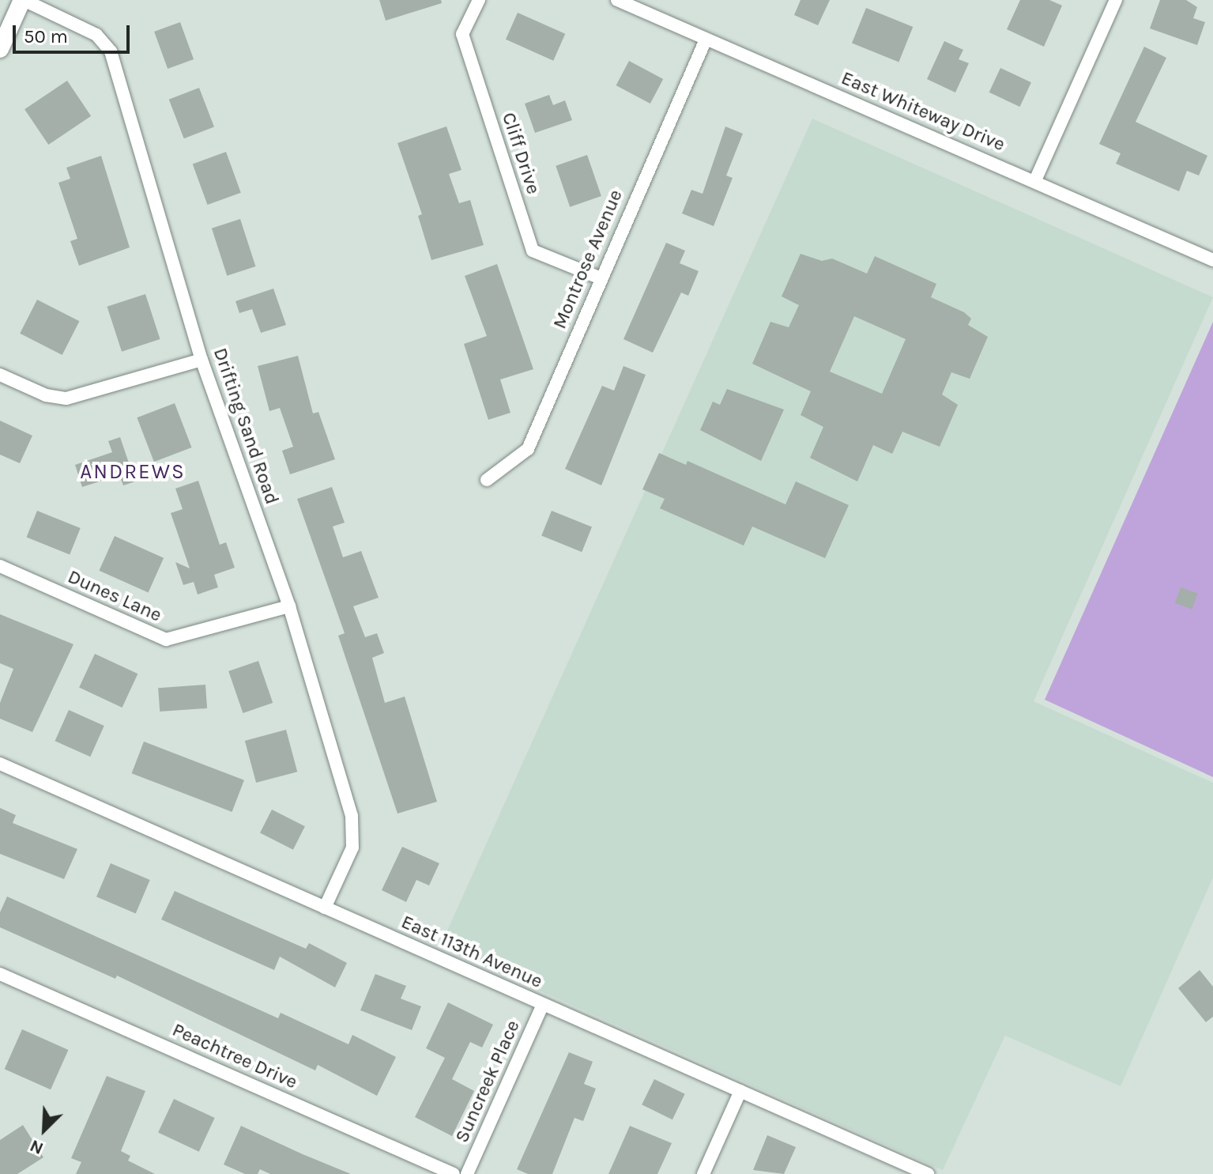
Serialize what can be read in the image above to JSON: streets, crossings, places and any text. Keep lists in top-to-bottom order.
{
  "streets": {
    "street": [
      "East Whiteway Drive",
      "Cliff Drive",
      "Montrose Avenue",
      "Drifting Sand Road",
      "Dunes Lane",
      "East 113th Avenue",
      "Peachtree Drive",
      "Suncreek Place"
    ]
  },
  "crossings": [
    ["East Whiteway Drive", "Montrose Avenue"],
    ["Cliff Drive", "Montrose Avenue"],
    ["Drifting Sand Road", "Dunes Lane"],
    ["Drifting Sand Road", "East 113th Avenue"],
    ["East 113th Avenue", "Suncreek Place"]
  ],
  "districts": ["ANDREWS"],
  "scale_bar": "50 m",
  "north": "bottom left"
}
